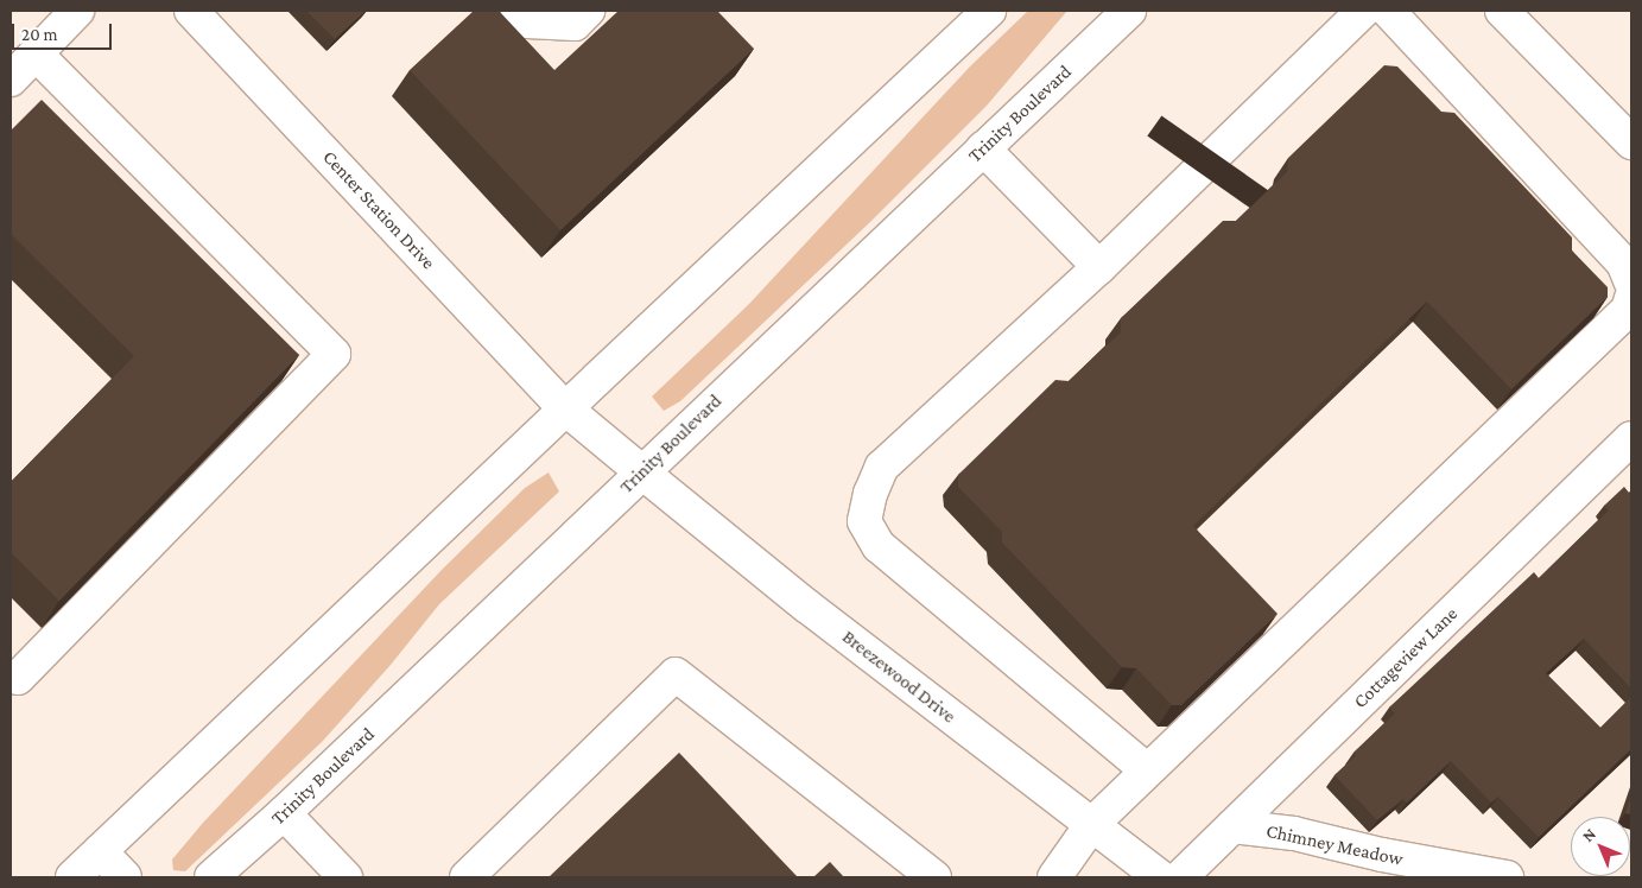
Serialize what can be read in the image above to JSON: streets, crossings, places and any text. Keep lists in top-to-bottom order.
{
  "streets": {
    "main road": [
      "Trinity Boulevard",
      "Center Station Drive",
      "Cottageview Lane",
      "Breezewood Drive",
      "Chimney Meadow"
    ]
  },
  "crossings": [
    ["Trinity Boulevard", "Center Station Drive"],
    ["Trinity Boulevard", "Breezewood Drive"],
    ["Center Station Drive", "Breezewood Drive"],
    ["Cottageview Lane", "Chimney Meadow"]
  ],
  "scale_bar": "20 m",
  "north": "top left"
}
